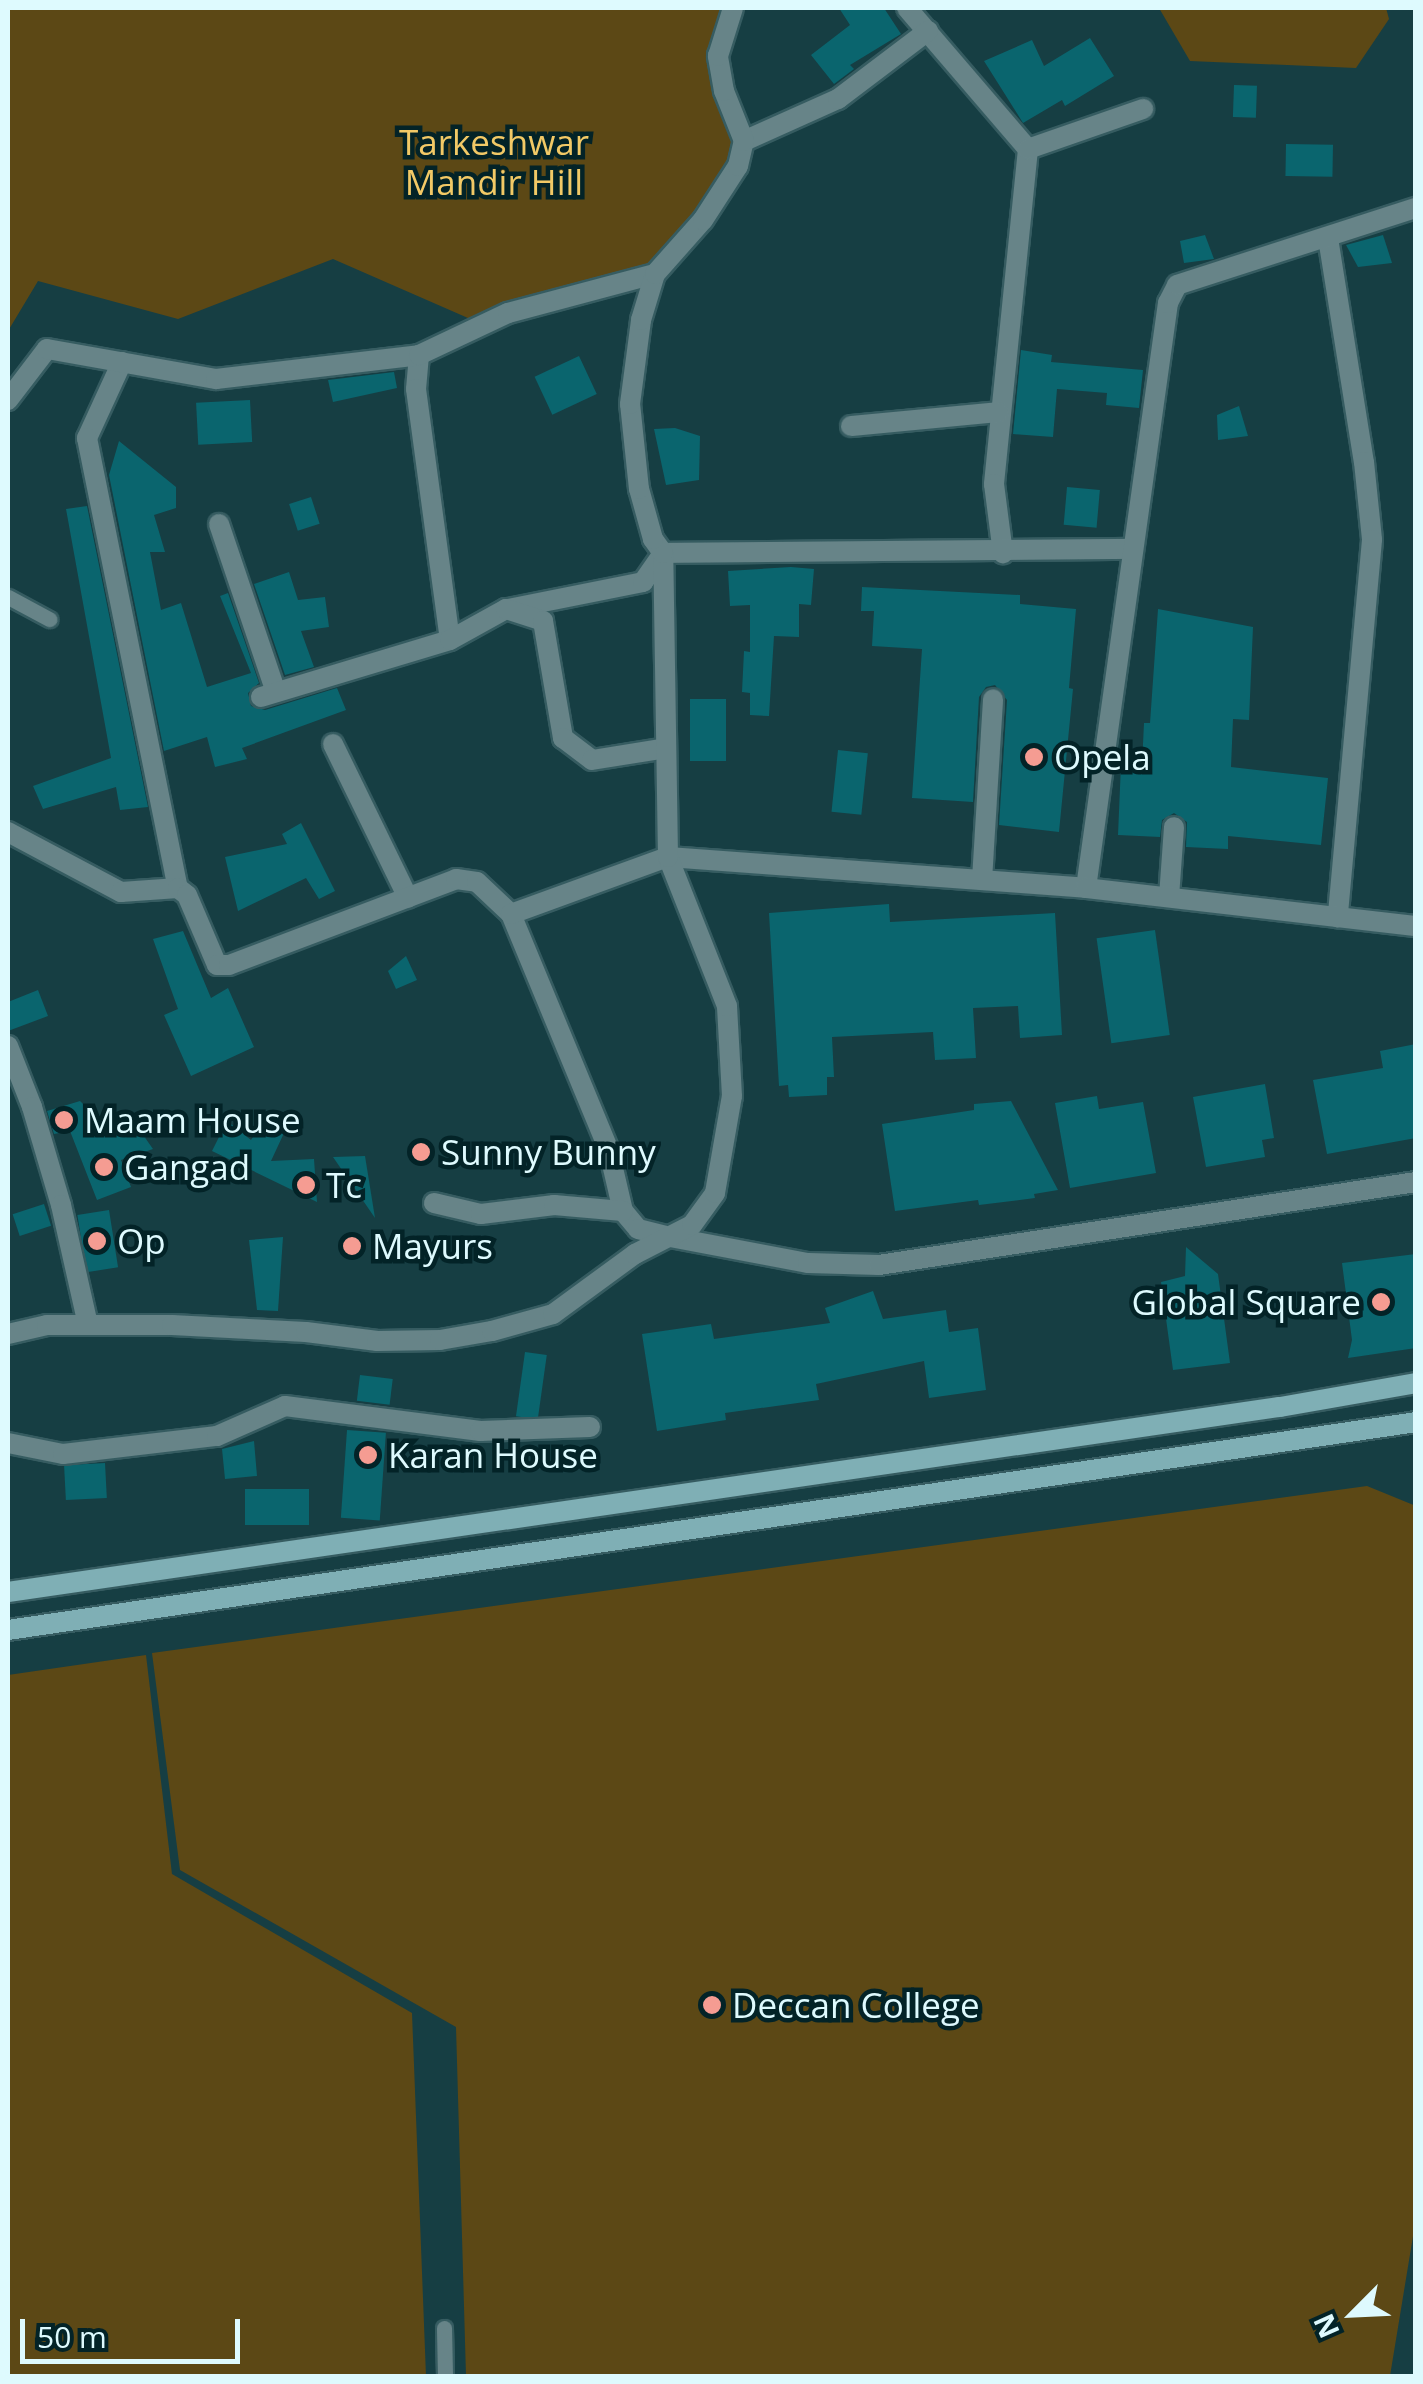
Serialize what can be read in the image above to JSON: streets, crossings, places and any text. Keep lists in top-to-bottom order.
{
  "parks": ["Tarkeshwar Mandir Hill"],
  "places": [
    "Opela",
    "Maam House",
    "Sunny Bunny",
    "Gangad",
    "Tc",
    "Op",
    "Mayurs",
    "Global Square",
    "Karan House",
    "Deccan College"
  ],
  "scale_bar": "50 m",
  "north": "bottom left"
}
